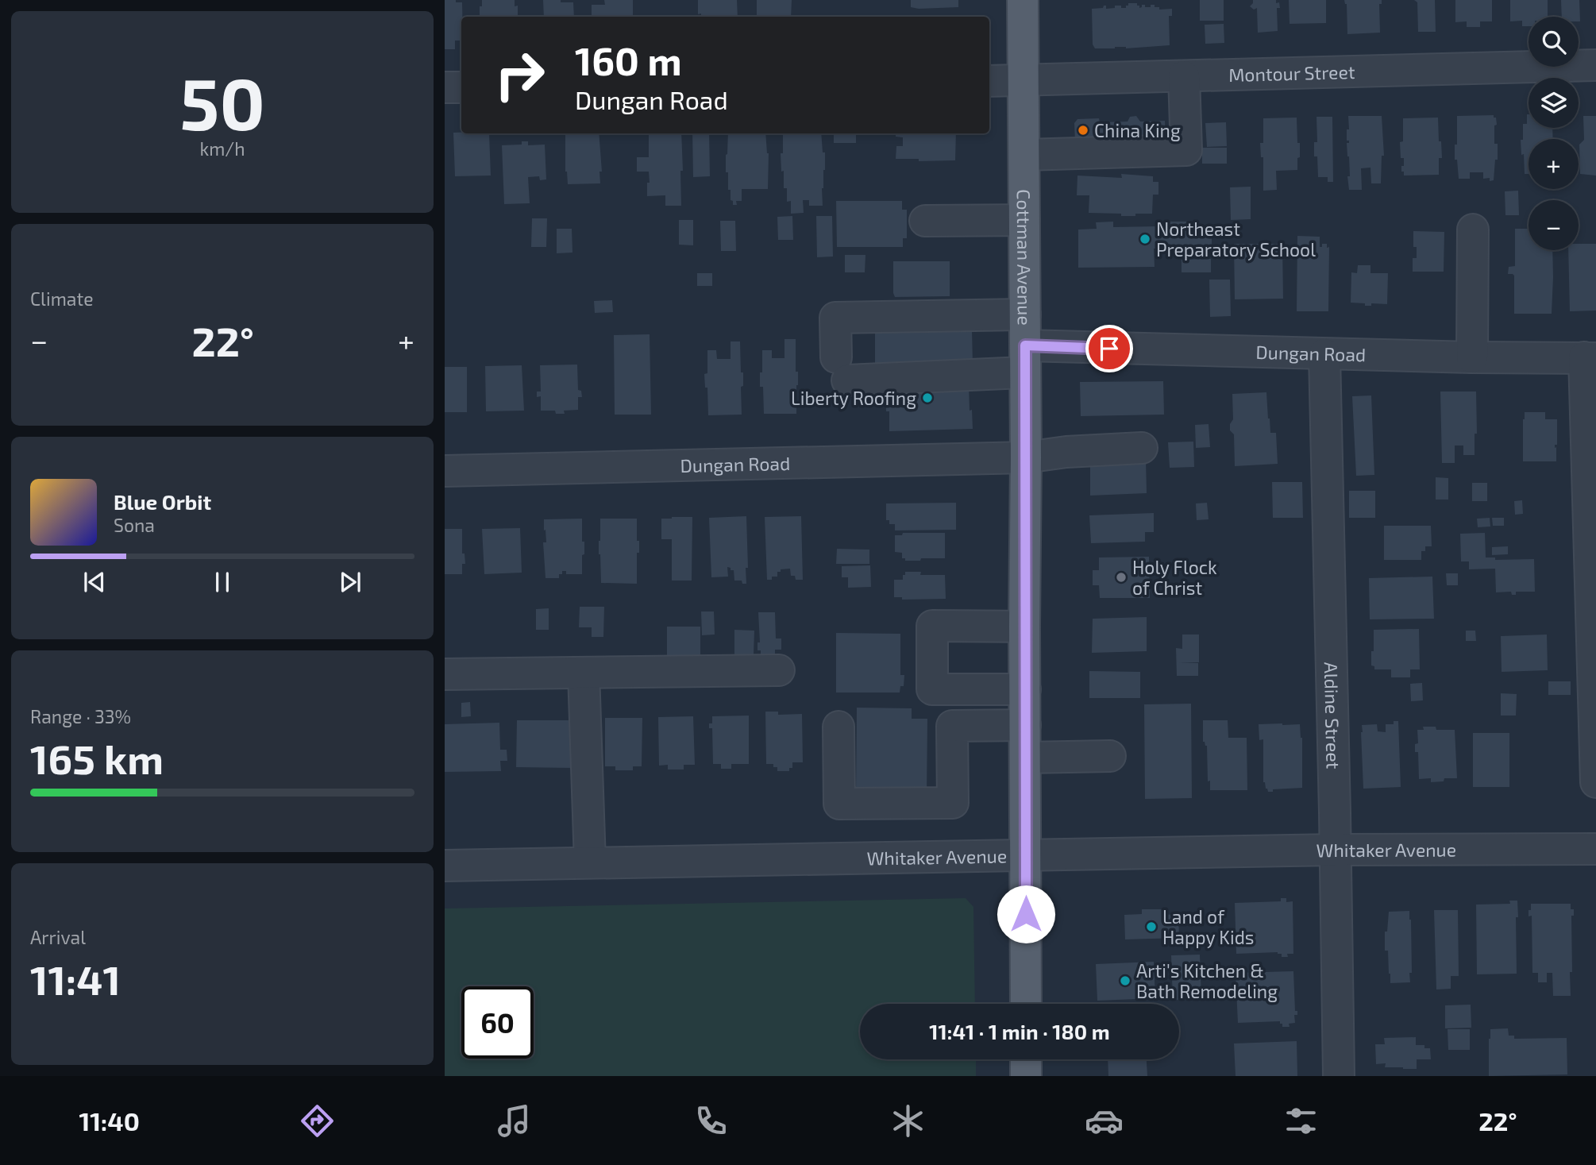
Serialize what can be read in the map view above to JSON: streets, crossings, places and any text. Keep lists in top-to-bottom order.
{
  "streets": {
    "main road": ["Cottman Avenue"],
    "street": [
      "Montour Street",
      "Dungan Road",
      "Aldine Street",
      "Whitaker Avenue"
    ]
  },
  "crossings": [
    ["Montour Street", "Cottman Avenue"],
    ["Cottman Avenue", "Dungan Road"],
    ["Cottman Avenue", "Whitaker Avenue"],
    ["Dungan Road", "Aldine Street"],
    ["Aldine Street", "Whitaker Avenue"]
  ],
  "places": [
    "China King",
    "Northeast Preparatory School",
    "Liberty Roofing",
    "Holy Flock of Christ",
    "Land of Happy Kids",
    "Arti's Kitchen & Bath Remodeling"
  ],
  "page": {
    "tile": [
      ["50", "km/h"],
      "Climate",
      ["Range · 33%", "165 km"],
      ["Arrival", "11:41"]
    ],
    "map_buttons": ["+", "−"],
    "turn": ["160 m", "Dungan Road"],
    "heat": ["−", "22°", "+"],
    "song": ["Blue Orbit", "Sona"],
    "limit": "60",
    "trip": "11:41 · 1 min · 180 m",
    "tabs": ["11:40", "22°"]
  }
}
